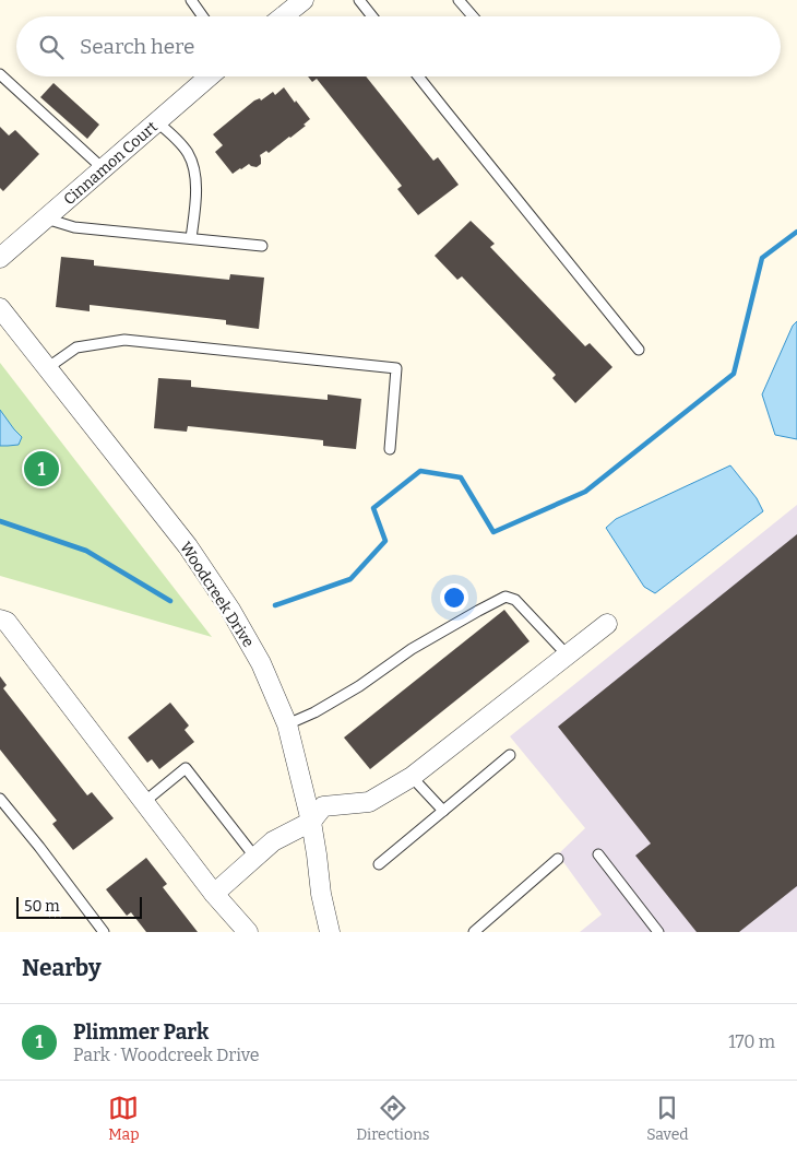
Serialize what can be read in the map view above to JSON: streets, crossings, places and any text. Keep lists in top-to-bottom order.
{
  "streets": {
    "street": ["Cinnamon Court", "Woodcreek Drive"]
  },
  "scale_bar": "50 m",
  "page": {
    "search": "Search here",
    "pins": "1",
    "scale": "50 m",
    "heading": "Nearby",
    "list": [
      {
        "mark": "1",
        "name": "Plimmer Park",
        "note": "Park · Woodcreek Drive",
        "value": "170 m"
      }
    ],
    "nav": ["Map", "Directions", "Saved"]
  }
}
